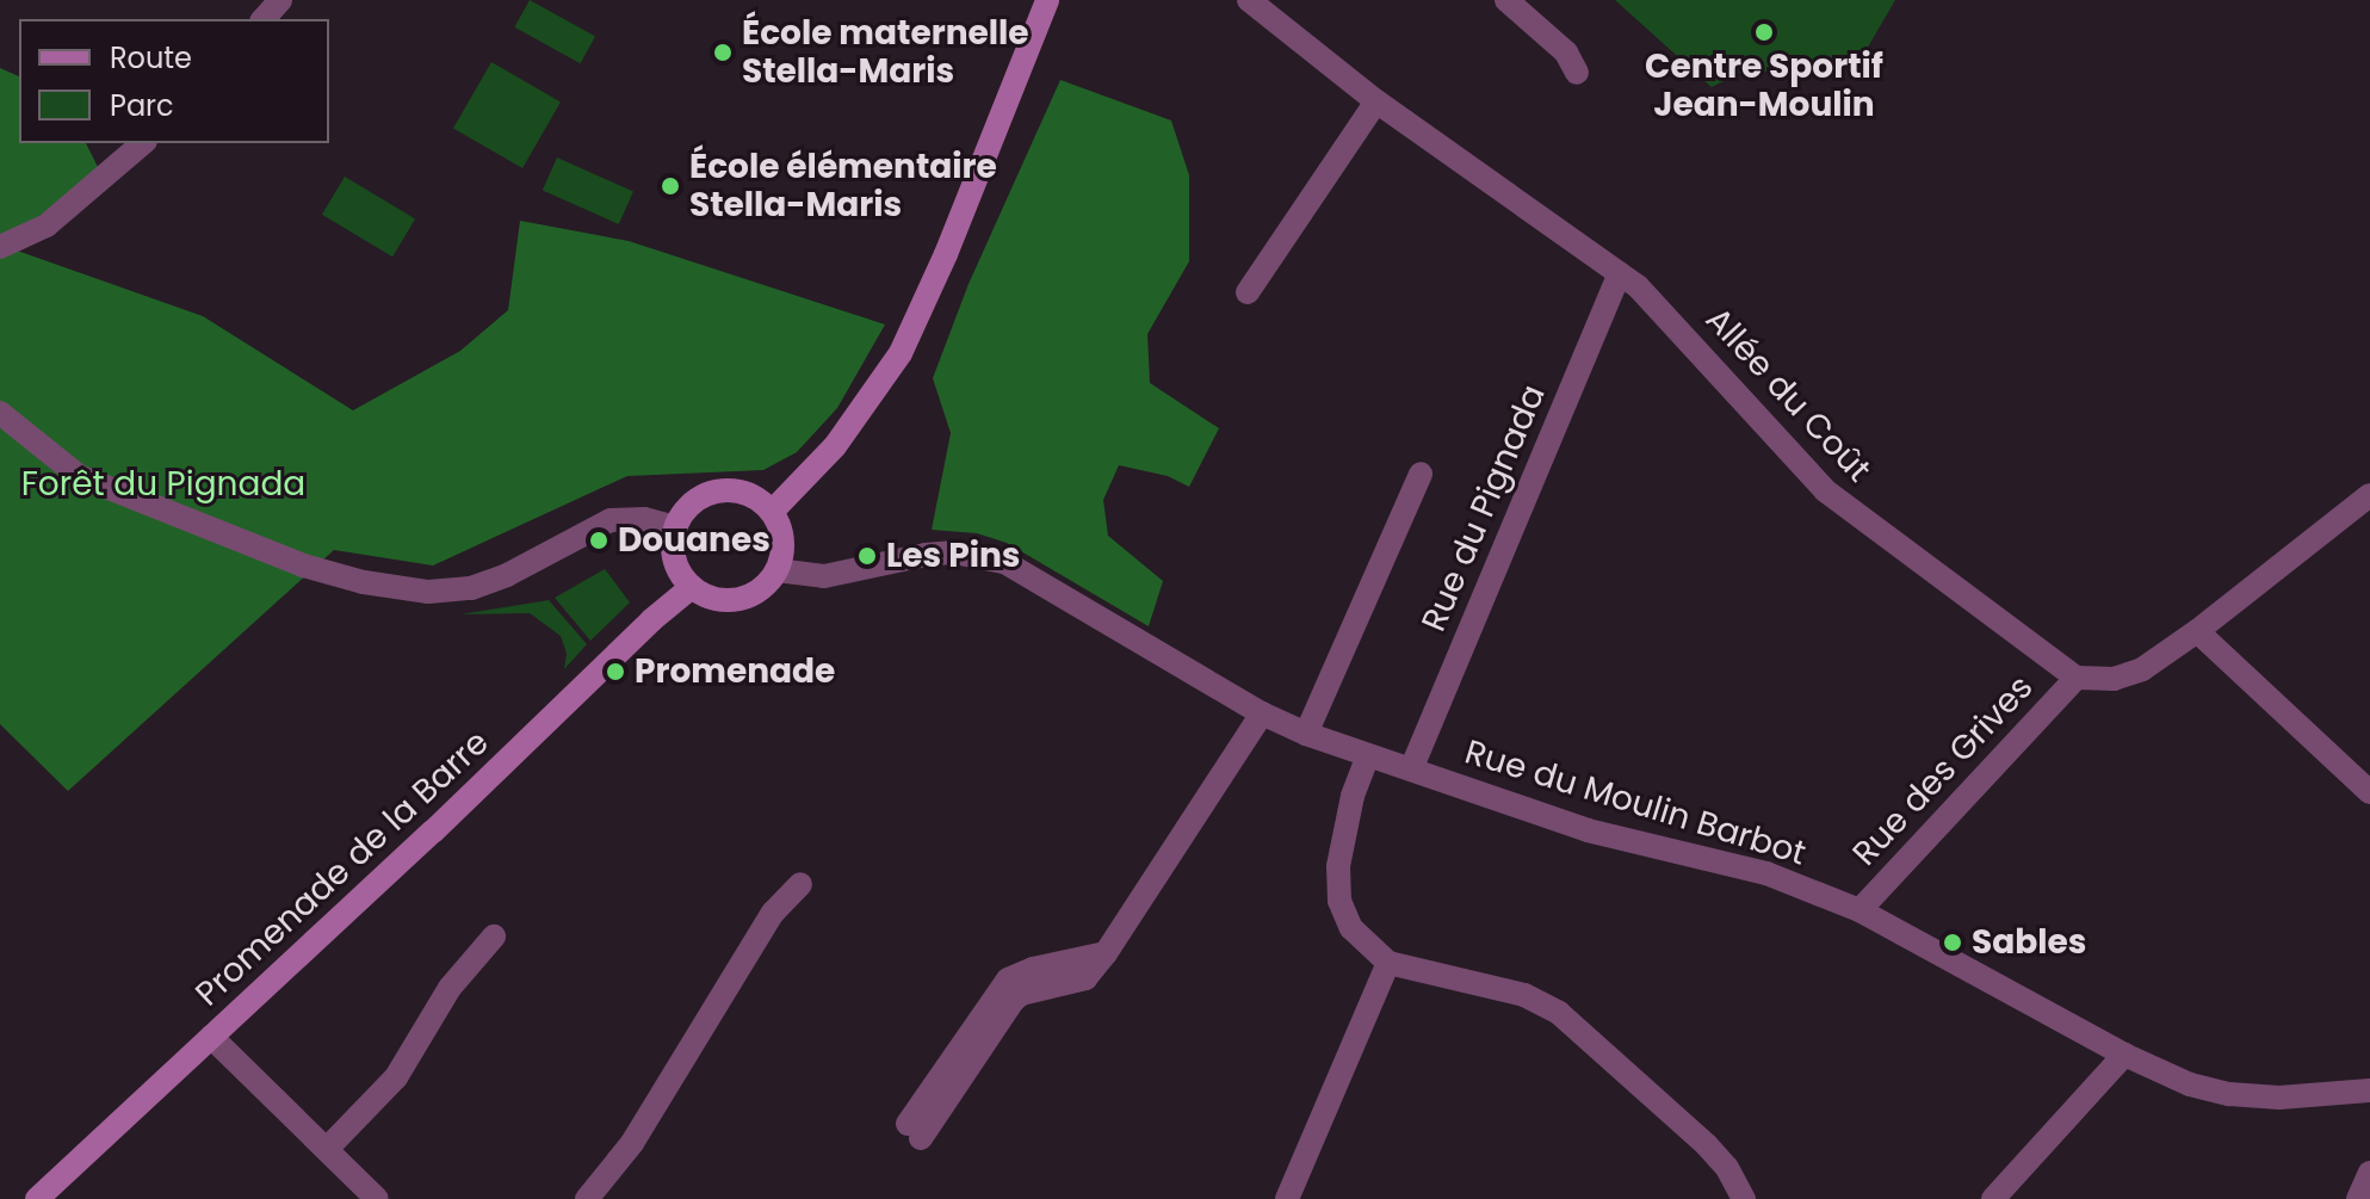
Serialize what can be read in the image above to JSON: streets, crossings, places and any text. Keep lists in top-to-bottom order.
{
  "streets": {
    "main road": ["Promenade de la Barre"],
    "street": [
      "Allée du Coût",
      "Rue du Pignada",
      "Rue des Grives",
      "Rue du Moulin Barbot"
    ]
  },
  "crossings": [
    ["Allée du Coût", "Rue du Pignada"],
    ["Allée du Coût", "Rue des Grives"],
    ["Rue du Pignada", "Rue du Moulin Barbot"],
    ["Rue des Grives", "Rue du Moulin Barbot"],
    ["Rue du Moulin Barbot", "Promenade de la Barre"]
  ],
  "parks": ["Forêt du Pignada"],
  "places": [
    "Centre Sportif Jean-Moulin",
    "École maternelle Stella-Maris",
    "École élémentaire Stella-Maris",
    "Douanes",
    "Les Pins",
    "Promenade",
    "Sables"
  ],
  "legend": ["Route", "Parc"]
}
